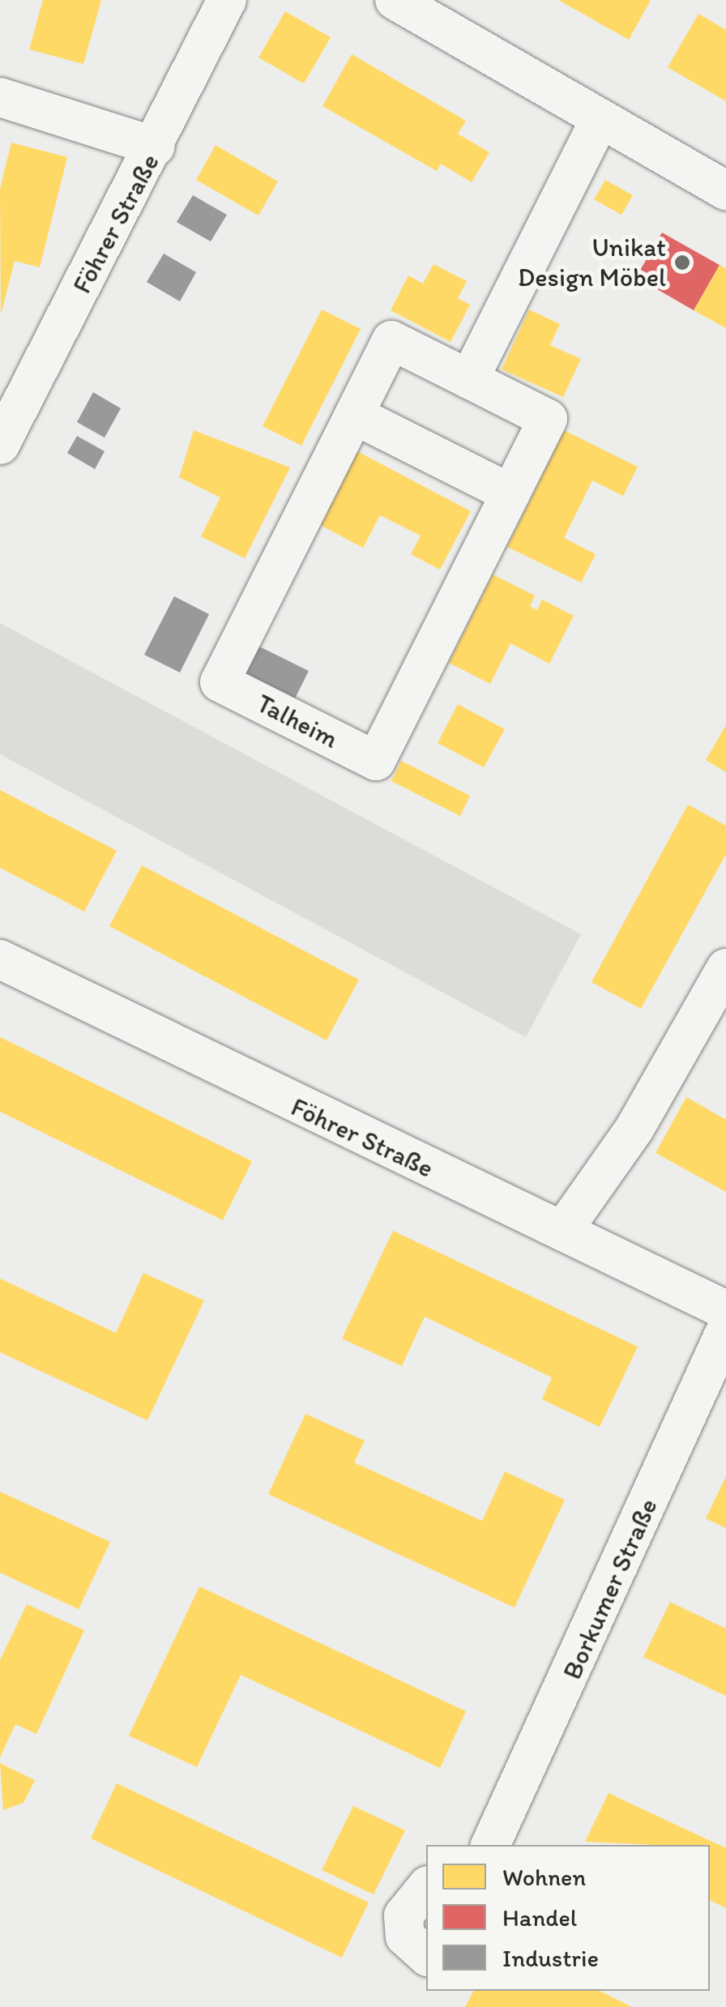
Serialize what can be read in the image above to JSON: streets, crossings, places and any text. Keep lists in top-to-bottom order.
{
  "streets": {
    "street": ["Föhrer Straße", "Talheim", "Borkumer Straße"]
  },
  "places": ["Unikat Design Möbel"],
  "legend": ["Wohnen", "Handel", "Industrie"]
}
